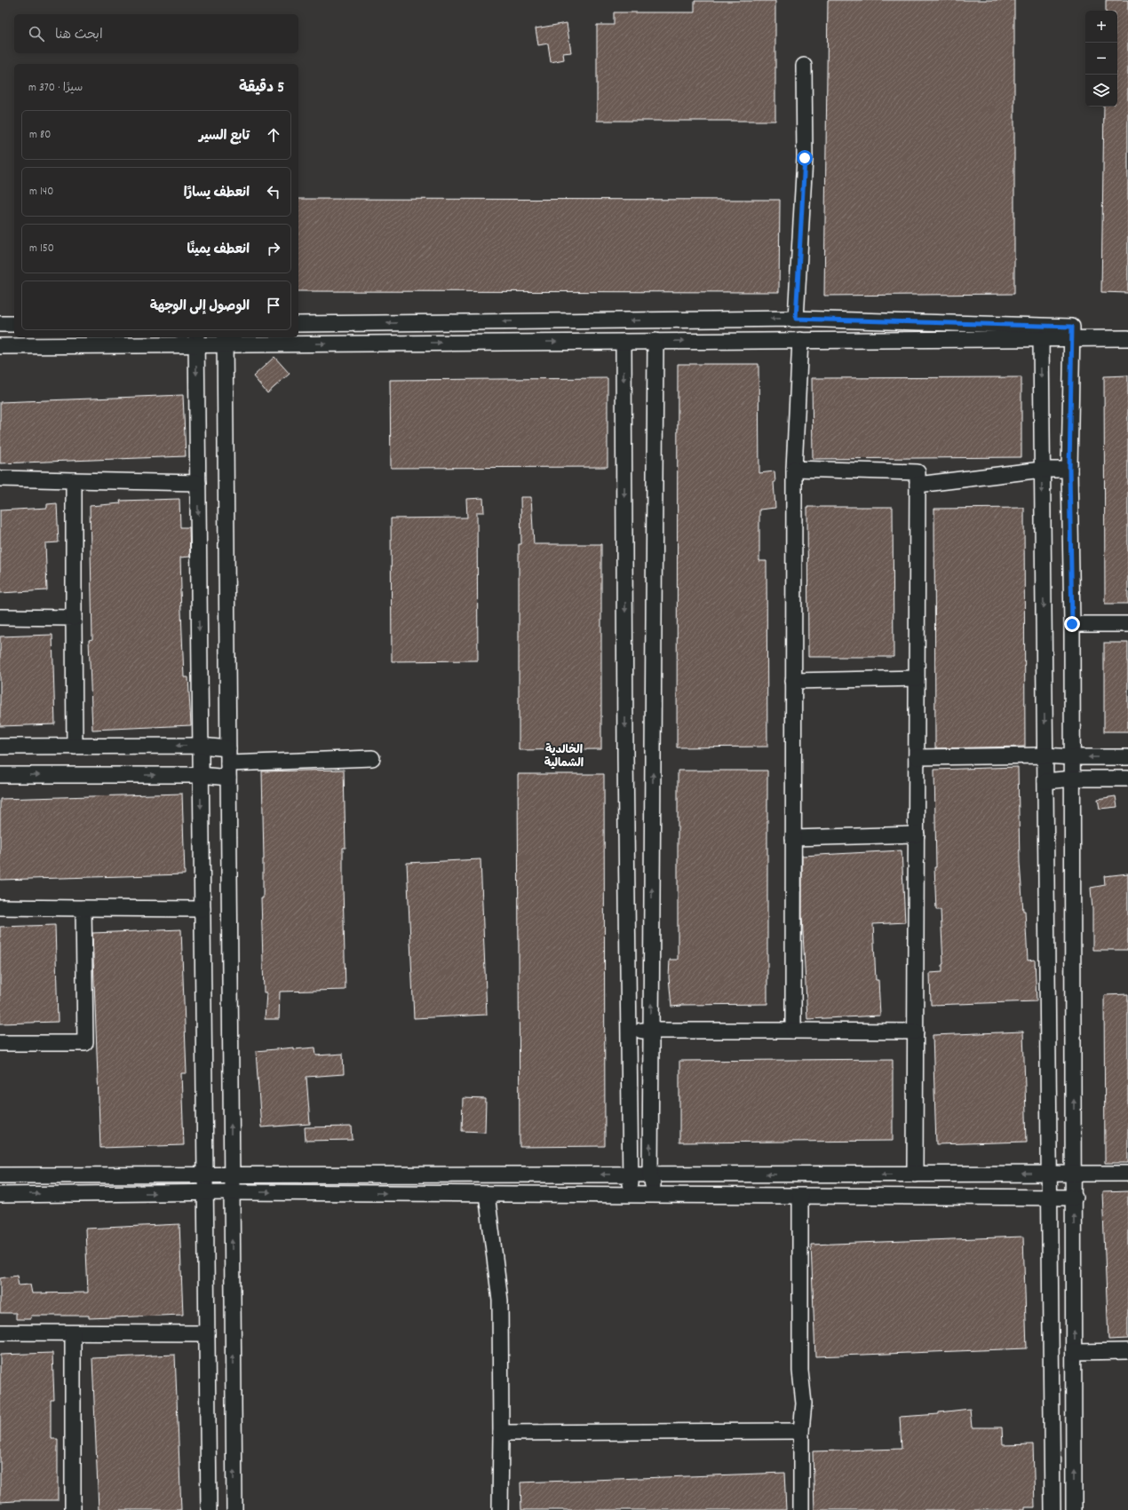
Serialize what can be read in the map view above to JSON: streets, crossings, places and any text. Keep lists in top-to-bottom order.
{
  "districts": ["الخالدية الشمالية"],
  "page": {
    "map_buttons": ["+", "−"],
    "search": "ابحث هنا",
    "heading": ["5 دقيقة", "سيرًا · 370 m"],
    "list": [
      ["تابع السير", "80 m"],
      ["انعطف يسارًا", "140 m"],
      ["انعطف يمينًا", "150 m"],
      "الوصول إلى الوجهة"
    ]
  }
}
